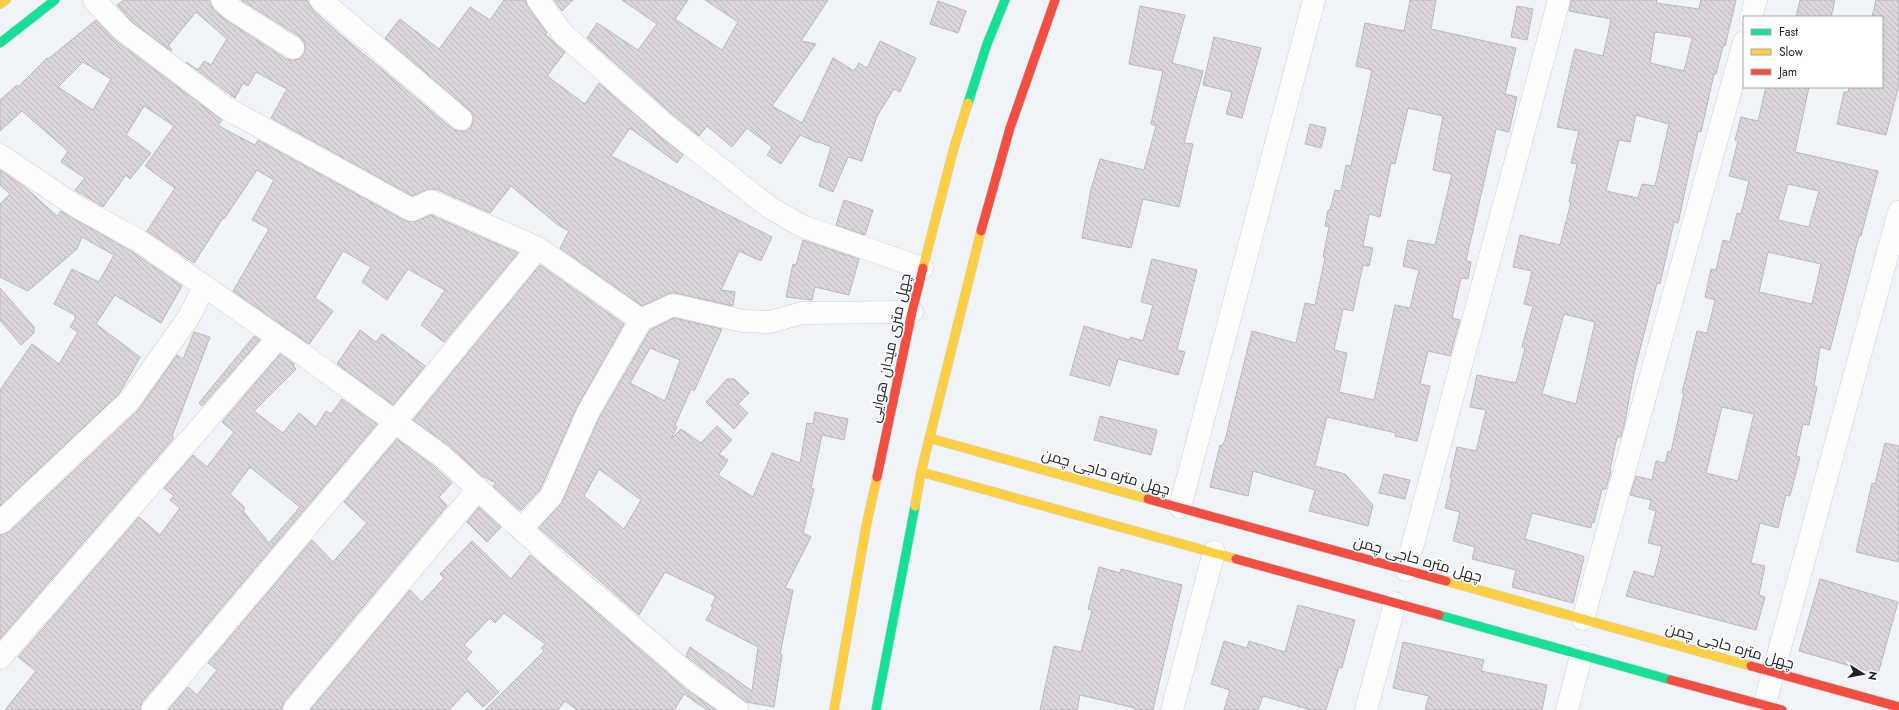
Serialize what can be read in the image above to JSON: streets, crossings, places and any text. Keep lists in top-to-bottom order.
{
  "streets": {
    "main road": ["چهل متری میدان هوایی", "چهل متره حاجی چمن"]
  },
  "legend": ["Fast", "Slow", "Jam"],
  "north": "right"
}
